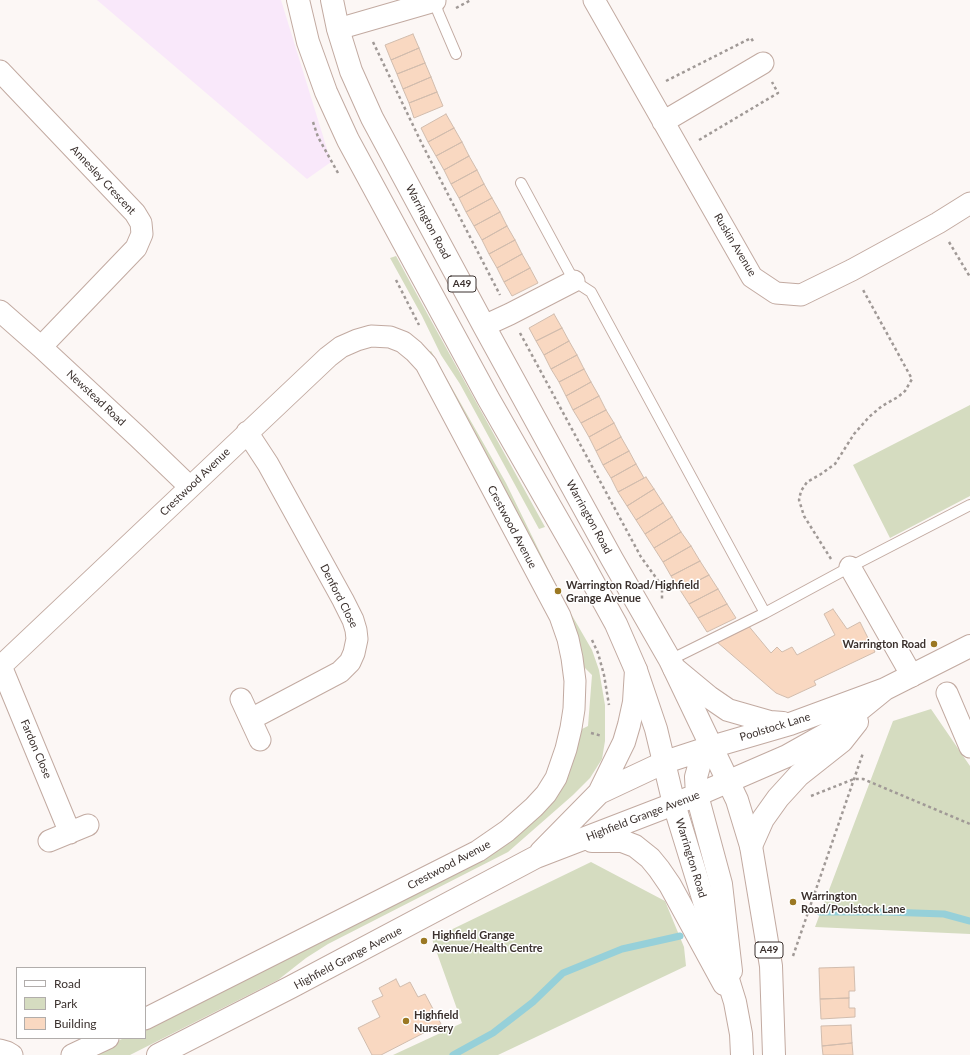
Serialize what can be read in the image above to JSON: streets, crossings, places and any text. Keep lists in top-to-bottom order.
{
  "streets": {
    "main road": [
      "Warrington Road",
      "A49",
      "Poolstock Lane",
      "Highfield Grange Avenue"
    ],
    "street": [
      "Annesley Crescent",
      "Ruskin Avenue",
      "Newstead Road",
      "Crestwood Avenue",
      "Denford Close",
      "Fardon Close"
    ]
  },
  "crossings": [
    ["Annesley Crescent", "Newstead Road"],
    ["Warrington Road", "Poolstock Lane"],
    ["Warrington Road", "Highfield Grange Avenue"],
    ["Newstead Road", "Crestwood Avenue"],
    ["Crestwood Avenue", "Denford Close"],
    ["Crestwood Avenue", "Fardon Close"],
    ["Poolstock Lane", "Highfield Grange Avenue"]
  ],
  "places": [
    "Warrington Road/Highfield Grange Avenue",
    "Warrington Road",
    "Warrington Road/Poolstock Lane",
    "Highfield Grange Avenue/Health Centre",
    "Highfield Nursery"
  ],
  "legend": ["Road", "Park", "Building"]
}
